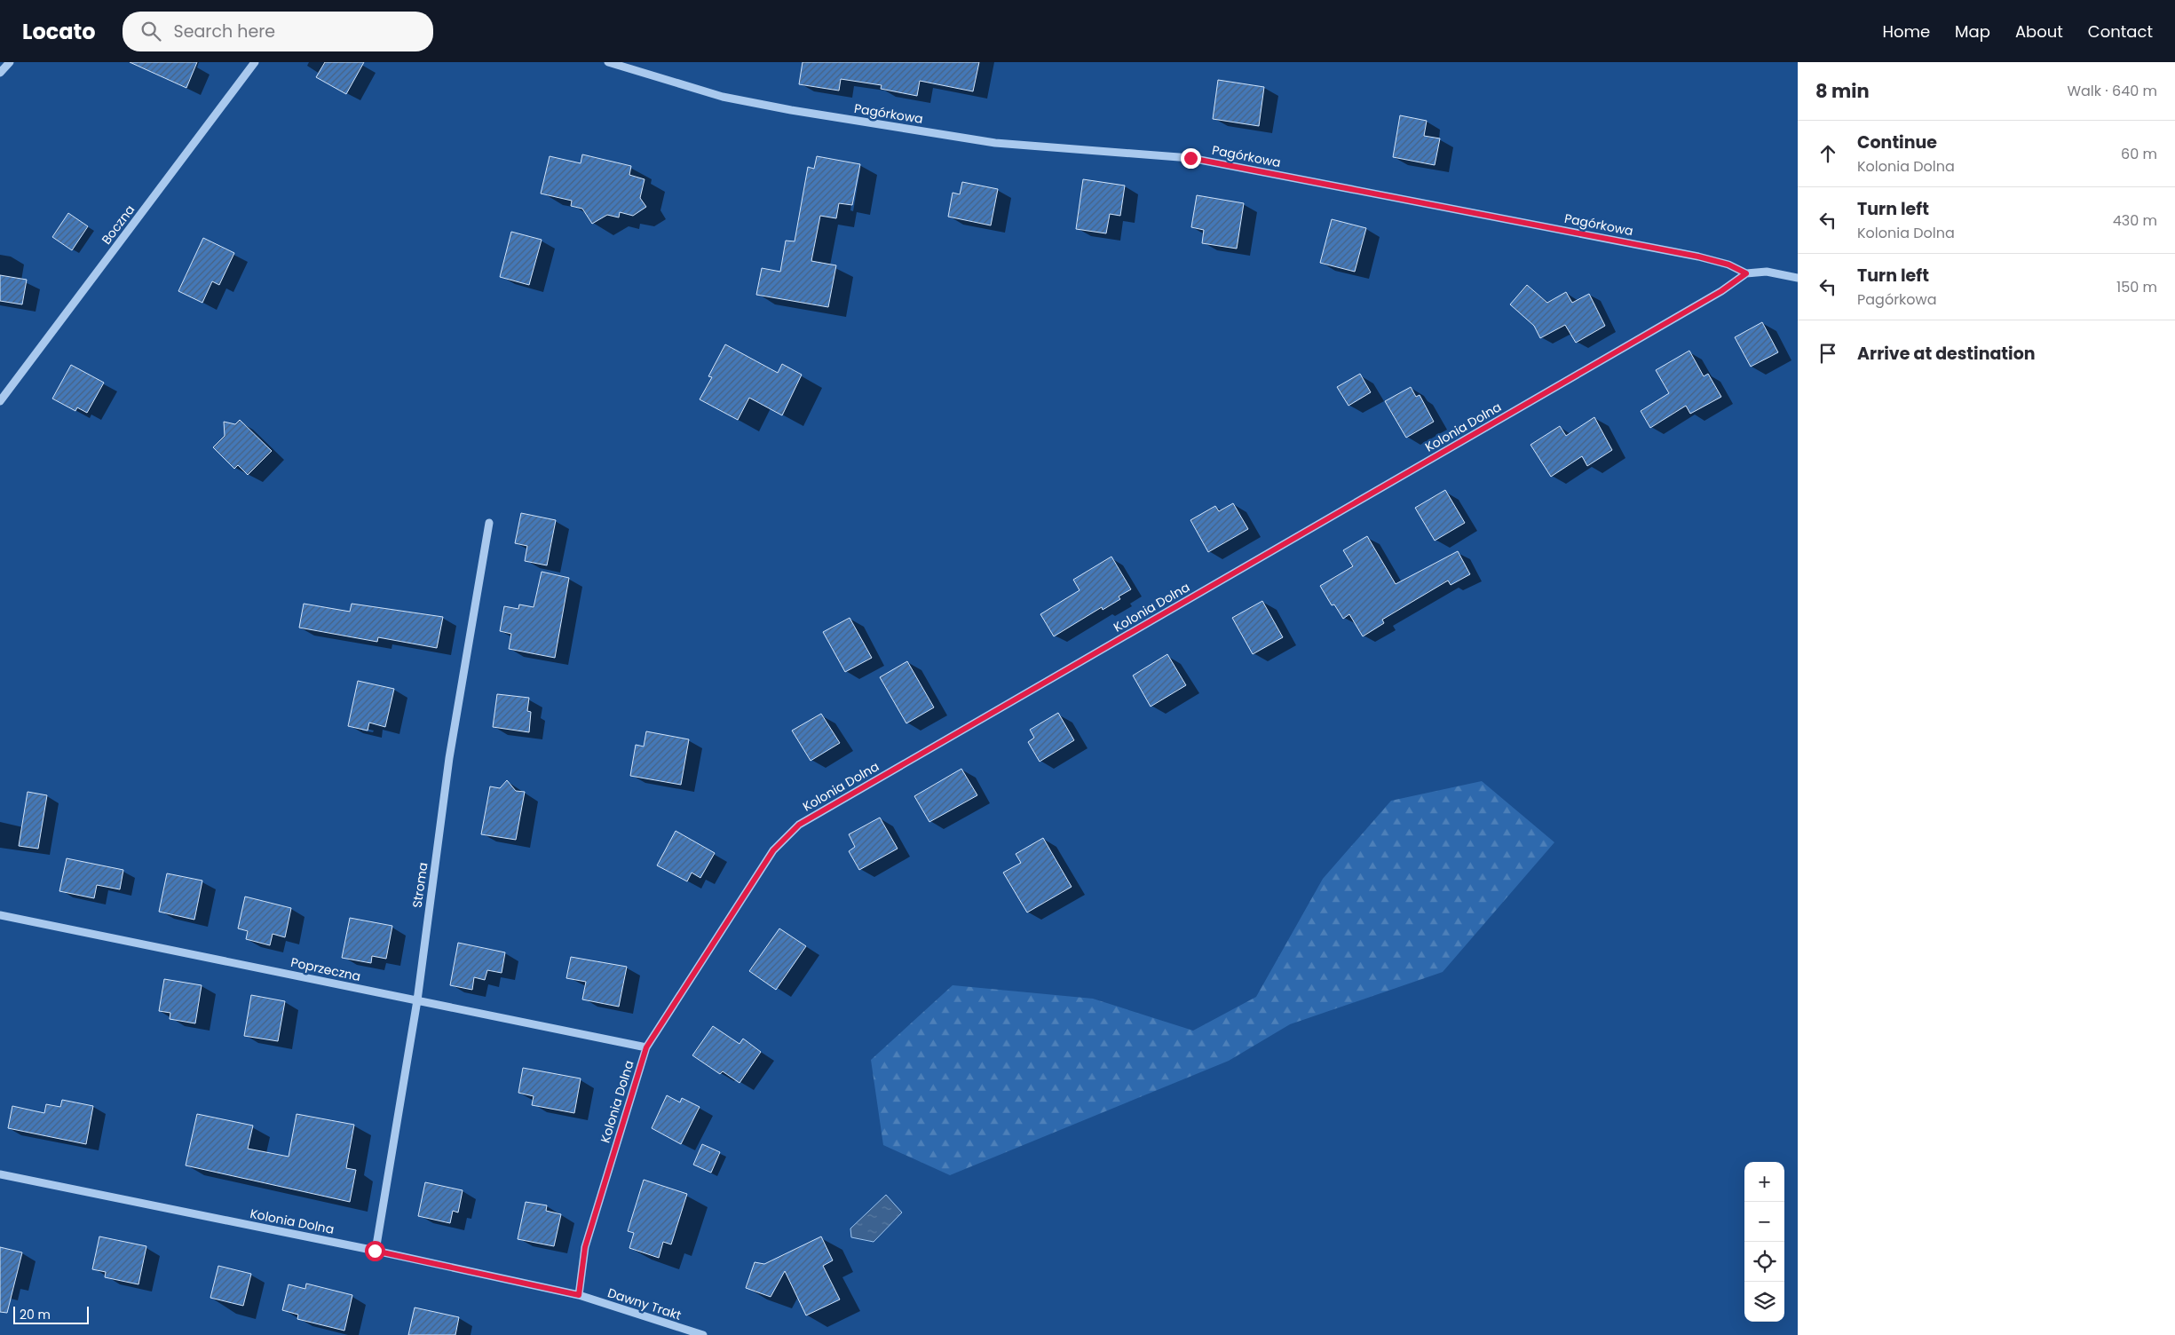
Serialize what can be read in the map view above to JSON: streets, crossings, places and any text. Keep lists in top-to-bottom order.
{
  "streets": {
    "street": [
      "Pagórkowa",
      "Boczna",
      "Kolonia Dolna",
      "Stroma",
      "Poprzeczna",
      "Dawny Trakt"
    ]
  },
  "crossings": [
    ["Pagórkowa", "Kolonia Dolna"],
    ["Kolonia Dolna", "Stroma"],
    ["Kolonia Dolna", "Poprzeczna"],
    ["Kolonia Dolna", "Dawny Trakt"],
    ["Stroma", "Poprzeczna"]
  ],
  "scale_bar": "20 m",
  "page": {
    "header": "Locato",
    "search": "Search here",
    "nav": [
      "Home",
      "Map",
      "About",
      "Contact"
    ],
    "heading": ["8 min", "Walk · 640 m"],
    "list": [
      ["Continue", "Kolonia Dolna", "60 m"],
      ["Turn left", "Kolonia Dolna", "430 m"],
      ["Turn left", "Pagórkowa", "150 m"],
      "Arrive at destination"
    ],
    "map_buttons": ["+", "−"],
    "scale": "20 m"
  }
}
